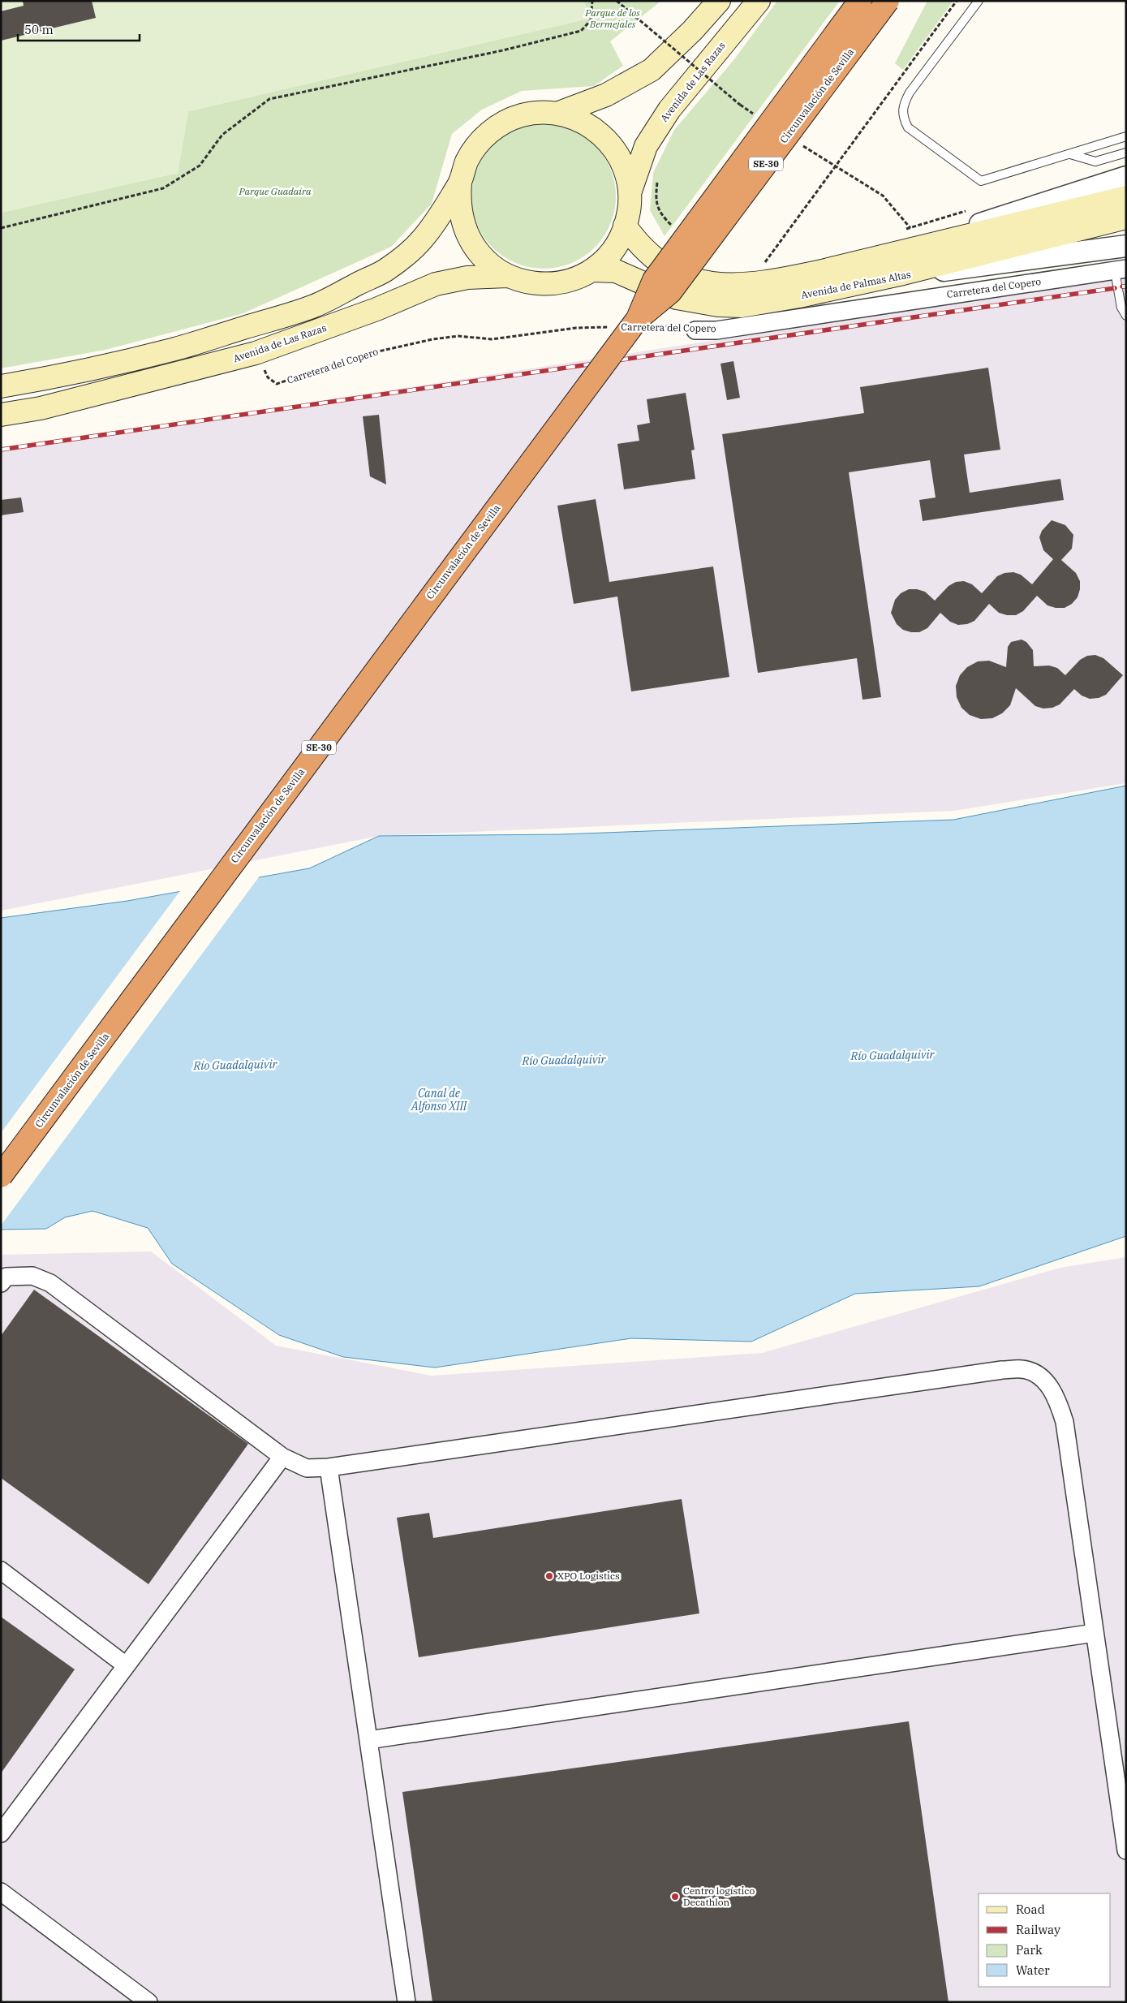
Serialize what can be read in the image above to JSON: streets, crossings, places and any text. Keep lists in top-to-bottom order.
{
  "streets": {
    "highway": ["Circunvalación de Sevilla", "SE-30"],
    "main road": ["Avenida de Las Razas", "Avenida de Palmas Altas"],
    "street": ["Carretera del Copero"]
  },
  "crossings": [
    ["Avenida de Las Razas", "Carretera del Copero"]
  ],
  "water": ["Río Guadalquivir", "Canal de Alfonso XIII"],
  "parks": ["Parque de los Bermejales", "Parque Guadaíra"],
  "places": ["XPO Logistics", "Centro logístico Decathlon"],
  "legend": [
    "Road",
    "Railway",
    "Park",
    "Water"
  ],
  "scale_bar": "50 m"
}
